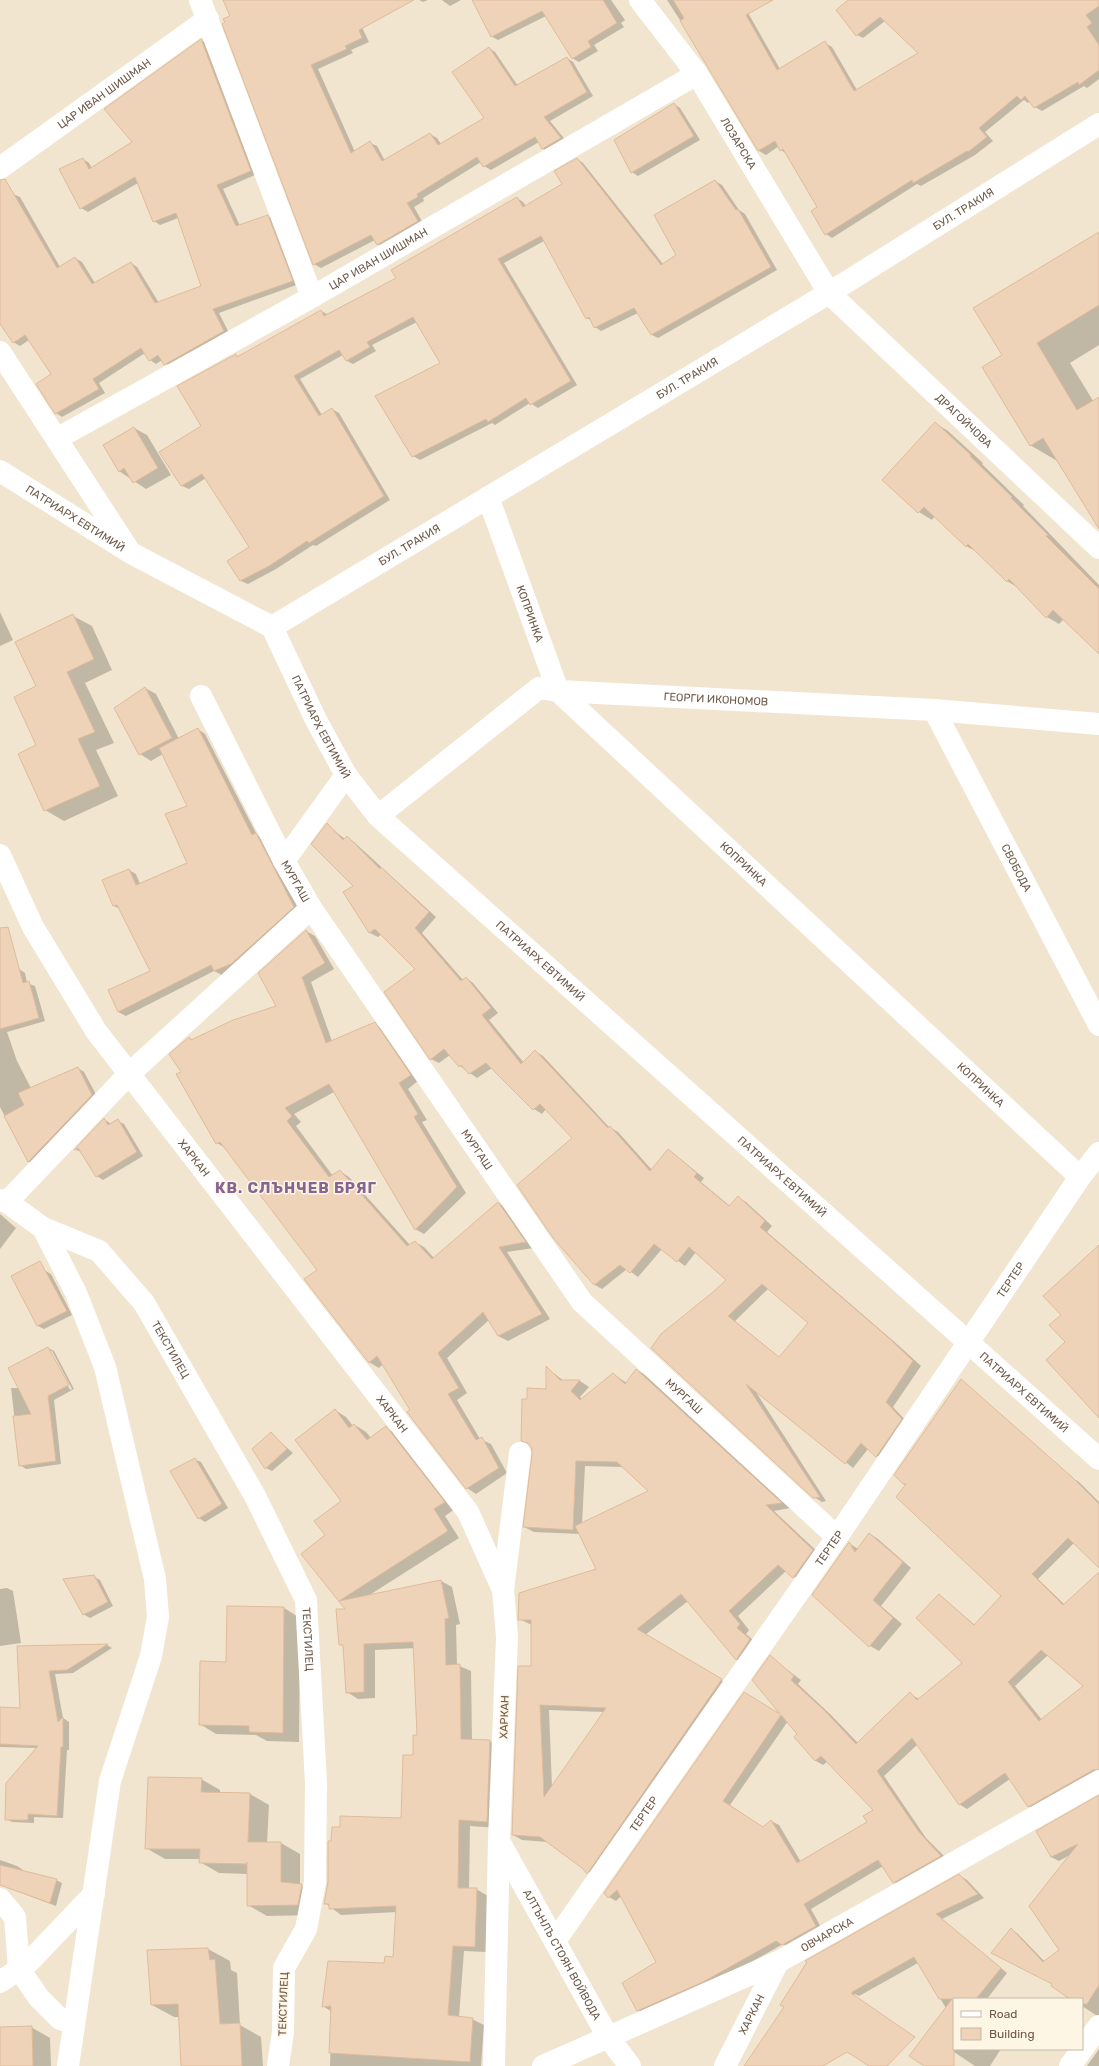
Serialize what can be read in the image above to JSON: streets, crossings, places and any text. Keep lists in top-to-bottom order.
{
  "streets": {
    "street": [
      "ЦАР ИВАН ШИШМАН",
      "ЛОЗАРСКА",
      "БУЛ. ТРАКИЯ",
      "ДРАГОЙЧОВА",
      "ПАТРИАРХ ЕВТИМИЙ",
      "КОПРИНКА",
      "ГЕОРГИ ИКОНОМОВ",
      "СВОБОДА",
      "МУРГАШ",
      "ХАРКАН",
      "ТЕРТЕР",
      "ТЕКСТИЛЕЦ",
      "ОВЧАРСКА",
      "АЛТЪНЛЪ СТОЯН ВОЙВОДА"
    ]
  },
  "crossings": [
    ["ЦАР ИВАН ШИШМАН", "ЛОЗАРСКА"],
    ["ЛОЗАРСКА", "БУЛ. ТРАКИЯ"],
    ["ЛОЗАРСКА", "ДРАГОЙЧОВА"],
    ["БУЛ. ТРАКИЯ", "ДРАГОЙЧОВА"],
    ["БУЛ. ТРАКИЯ", "ПАТРИАРХ ЕВТИМИЙ"],
    ["БУЛ. ТРАКИЯ", "КОПРИНКА"],
    ["ПАТРИАРХ ЕВТИМИЙ", "ГЕОРГИ ИКОНОМОВ"],
    ["ПАТРИАРХ ЕВТИМИЙ", "ТЕРТЕР"],
    ["КОПРИНКА", "ГЕОРГИ ИКОНОМОВ"],
    ["КОПРИНКА", "ТЕРТЕР"],
    ["ГЕОРГИ ИКОНОМОВ", "СВОБОДА"],
    ["МУРГАШ", "ТЕРТЕР"],
    ["ХАРКАН", "ОВЧАРСКА"],
    ["ХАРКАН", "АЛТЪНЛЪ СТОЯН ВОЙВОДА"],
    ["ТЕРТЕР", "АЛТЪНЛЪ СТОЯН ВОЙВОДА"],
    ["ОВЧАРСКА", "АЛТЪНЛЪ СТОЯН ВОЙВОДА"]
  ],
  "districts": ["КВ. СЛЪНЧЕВ БРЯГ"],
  "legend": ["Road", "Building"]
}
